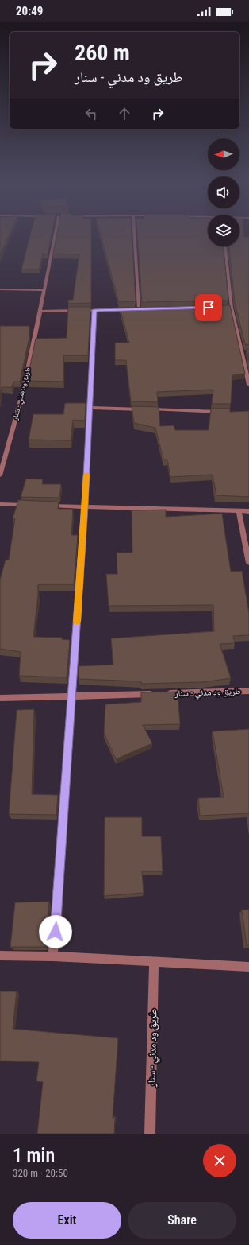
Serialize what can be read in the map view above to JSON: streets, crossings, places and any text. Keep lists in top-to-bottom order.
{
  "streets": {
    "street": ["طريق ود مدني - سنار"]
  },
  "north": "left",
  "page": {
    "status": "20:49",
    "turn": ["260 m", "طريق ود مدني - سنار"],
    "heading": ["1 min", "320 m · 20:50"],
    "buttons": ["Exit", "Share"]
  }
}
